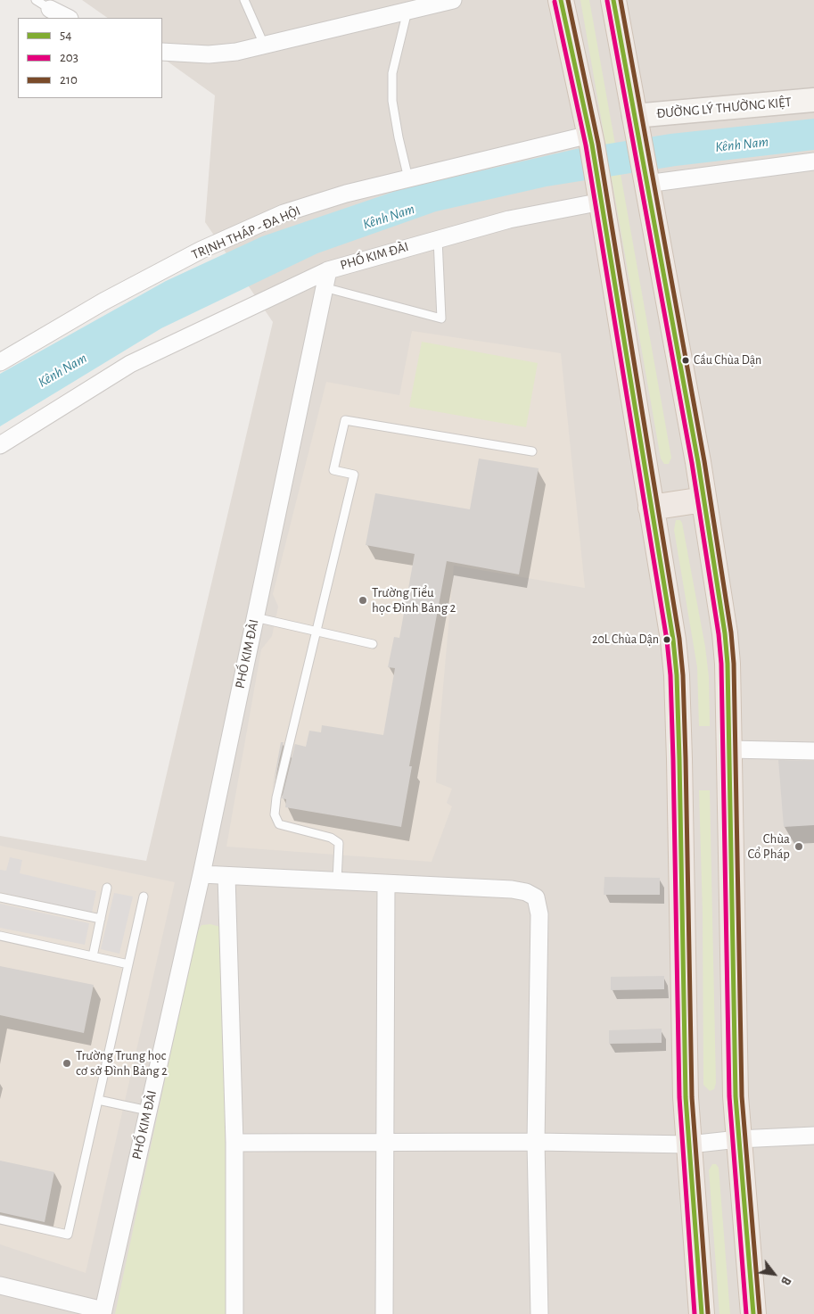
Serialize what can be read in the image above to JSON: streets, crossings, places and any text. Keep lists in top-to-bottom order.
{
  "streets": {
    "main road": ["ĐƯỜNG LÝ THƯỜNG KIỆT"],
    "street": ["TRỊNH THÁP - ĐA HỘI", "PHỐ KIM ĐÀI"]
  },
  "water": ["Kênh Nam"],
  "places": [
    "Cầu Chùa Dận",
    "Trường Tiểu học Đình Bảng 2",
    "20L Chùa Dận",
    "Chùa Cổ Pháp",
    "Trường Trung học cơ sở Đình Bảng 2"
  ],
  "lines": ["transit line 54", "transit line 210", "transit line 203"],
  "legend": ["54", "203", "210"],
  "north": "bottom right"
}
